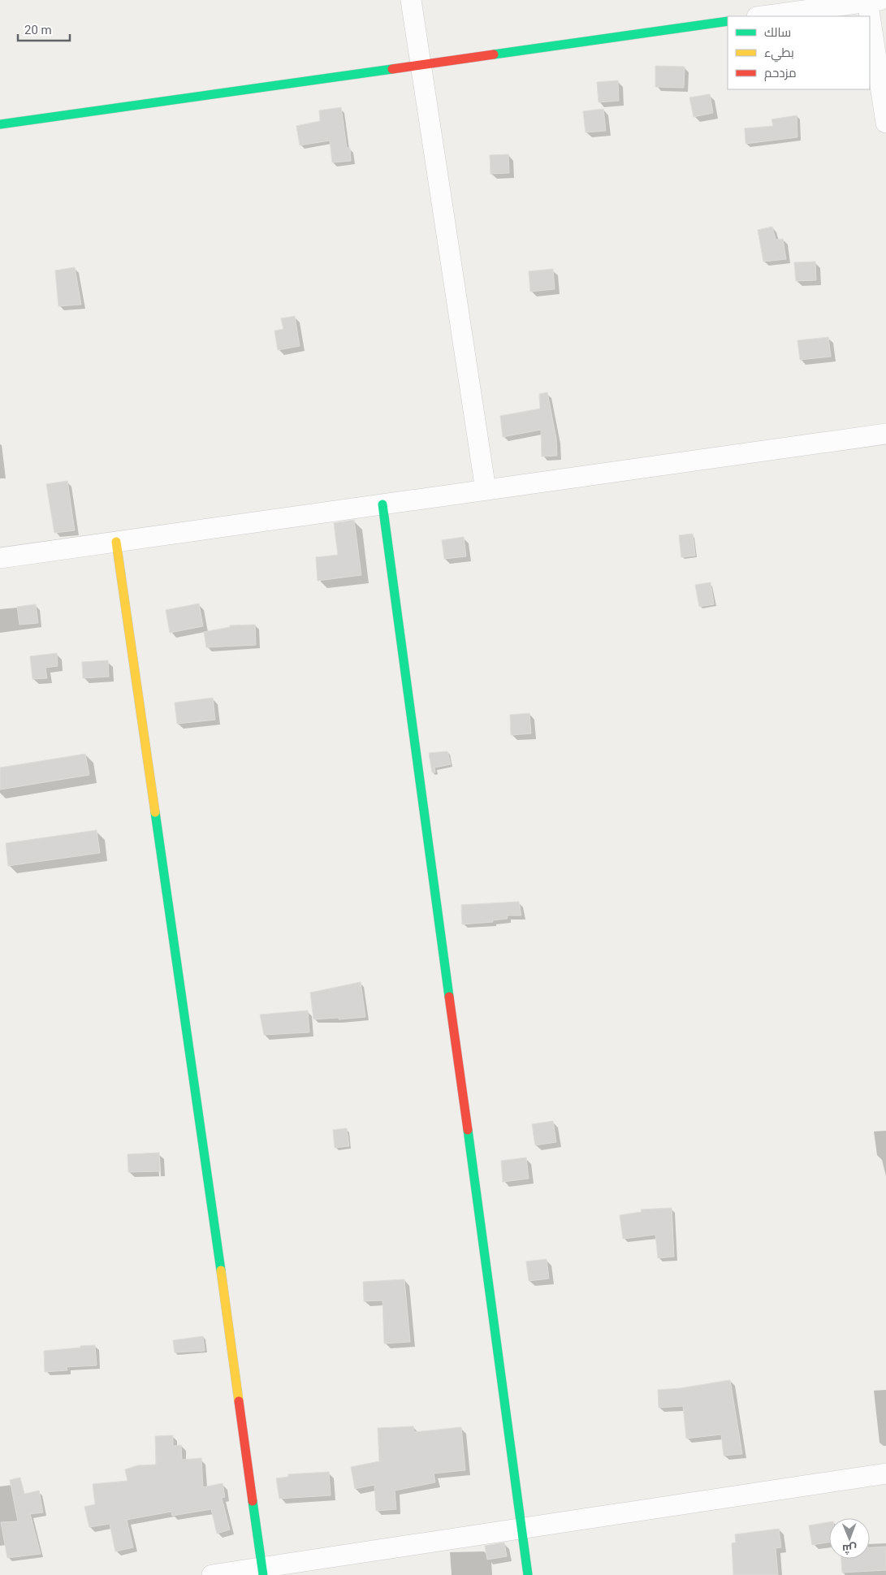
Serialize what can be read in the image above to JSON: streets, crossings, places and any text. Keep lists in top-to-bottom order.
{
  "legend": ["سالك", "بطيء", "مزدحم"],
  "scale_bar": "20 m",
  "north": "bottom"
}
